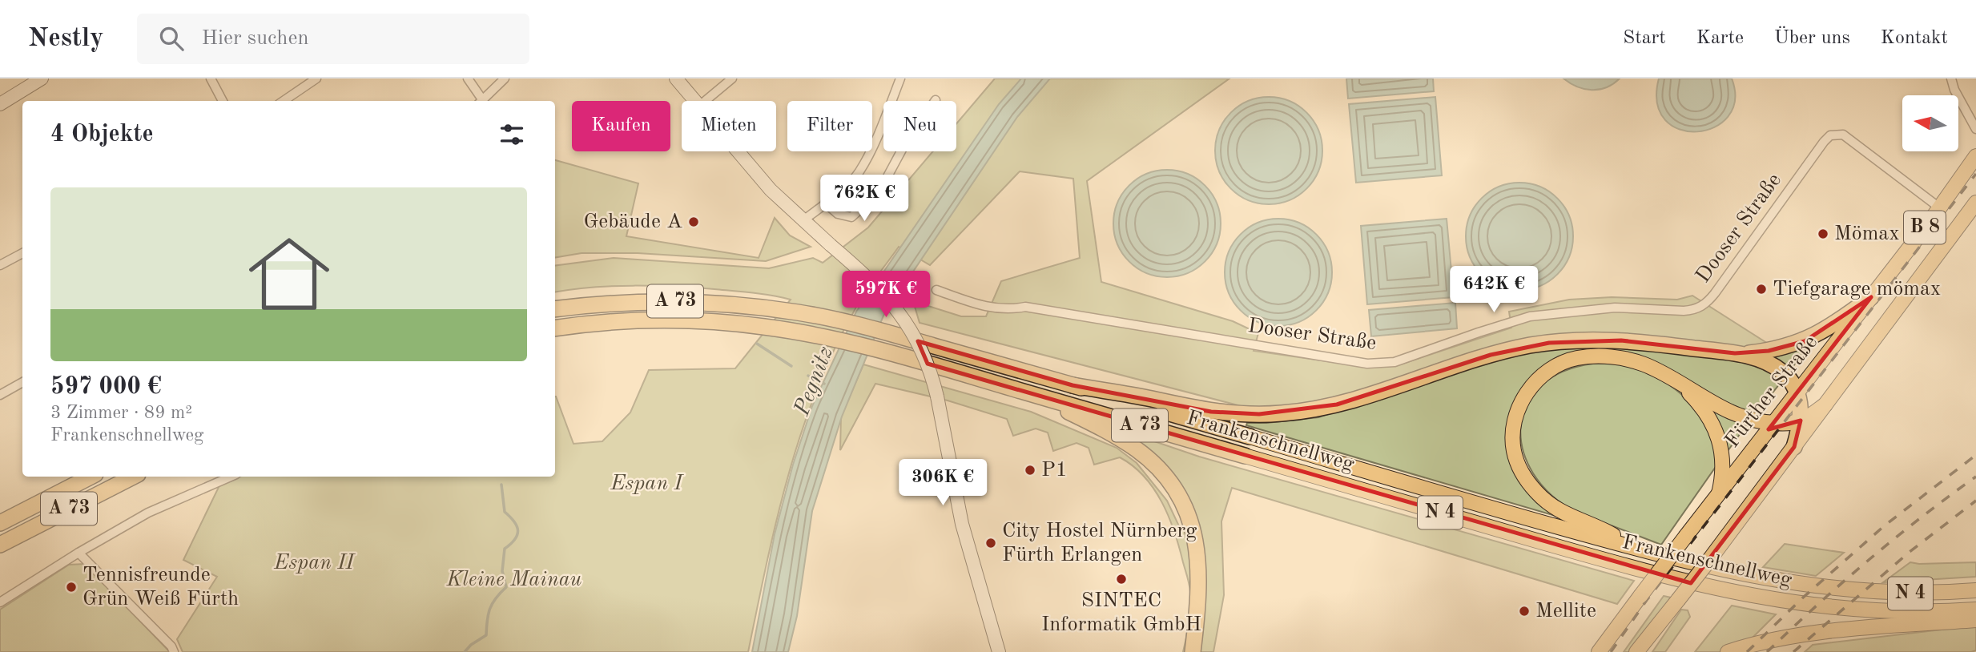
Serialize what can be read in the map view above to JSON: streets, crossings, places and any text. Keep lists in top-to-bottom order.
{
  "streets": {
    "highway": ["A 73", "Frankenschnellweg"],
    "main road": ["B 8", "Fürther Straße", "N 4"],
    "street": ["Dooser Straße"]
  },
  "crossings": [
    ["Dooser Straße", "Fürther Straße"]
  ],
  "water": ["Pegnitz"],
  "parks": ["Espan I", "Espan II", "Kleine Mainau"],
  "places": [
    "Gebäude A",
    "Mömax",
    "Tiefgarage mömax",
    "P1",
    "City Hostel Nürnberg Fürth Erlangen",
    "SINTEC Informatik GmbH",
    "Tennisfreunde Grün Weiß Fürth",
    "Mellite"
  ],
  "north": "left",
  "page": {
    "header": "Nestly",
    "search": "Hier suchen",
    "nav": [
      "Start",
      "Karte",
      "Über uns",
      "Kontakt"
    ],
    "chip": [
      "Kaufen",
      "Mieten",
      "Filter",
      "Neu"
    ],
    "heading": "4 Objekte",
    "list": [
      {
        "name": "597 000 €",
        "note": "3 Zimmer · 89 m² · Frankenschnellweg"
      }
    ],
    "price": [
      "762K €",
      "642K €",
      "597K €",
      "306K €"
    ]
  }
}
